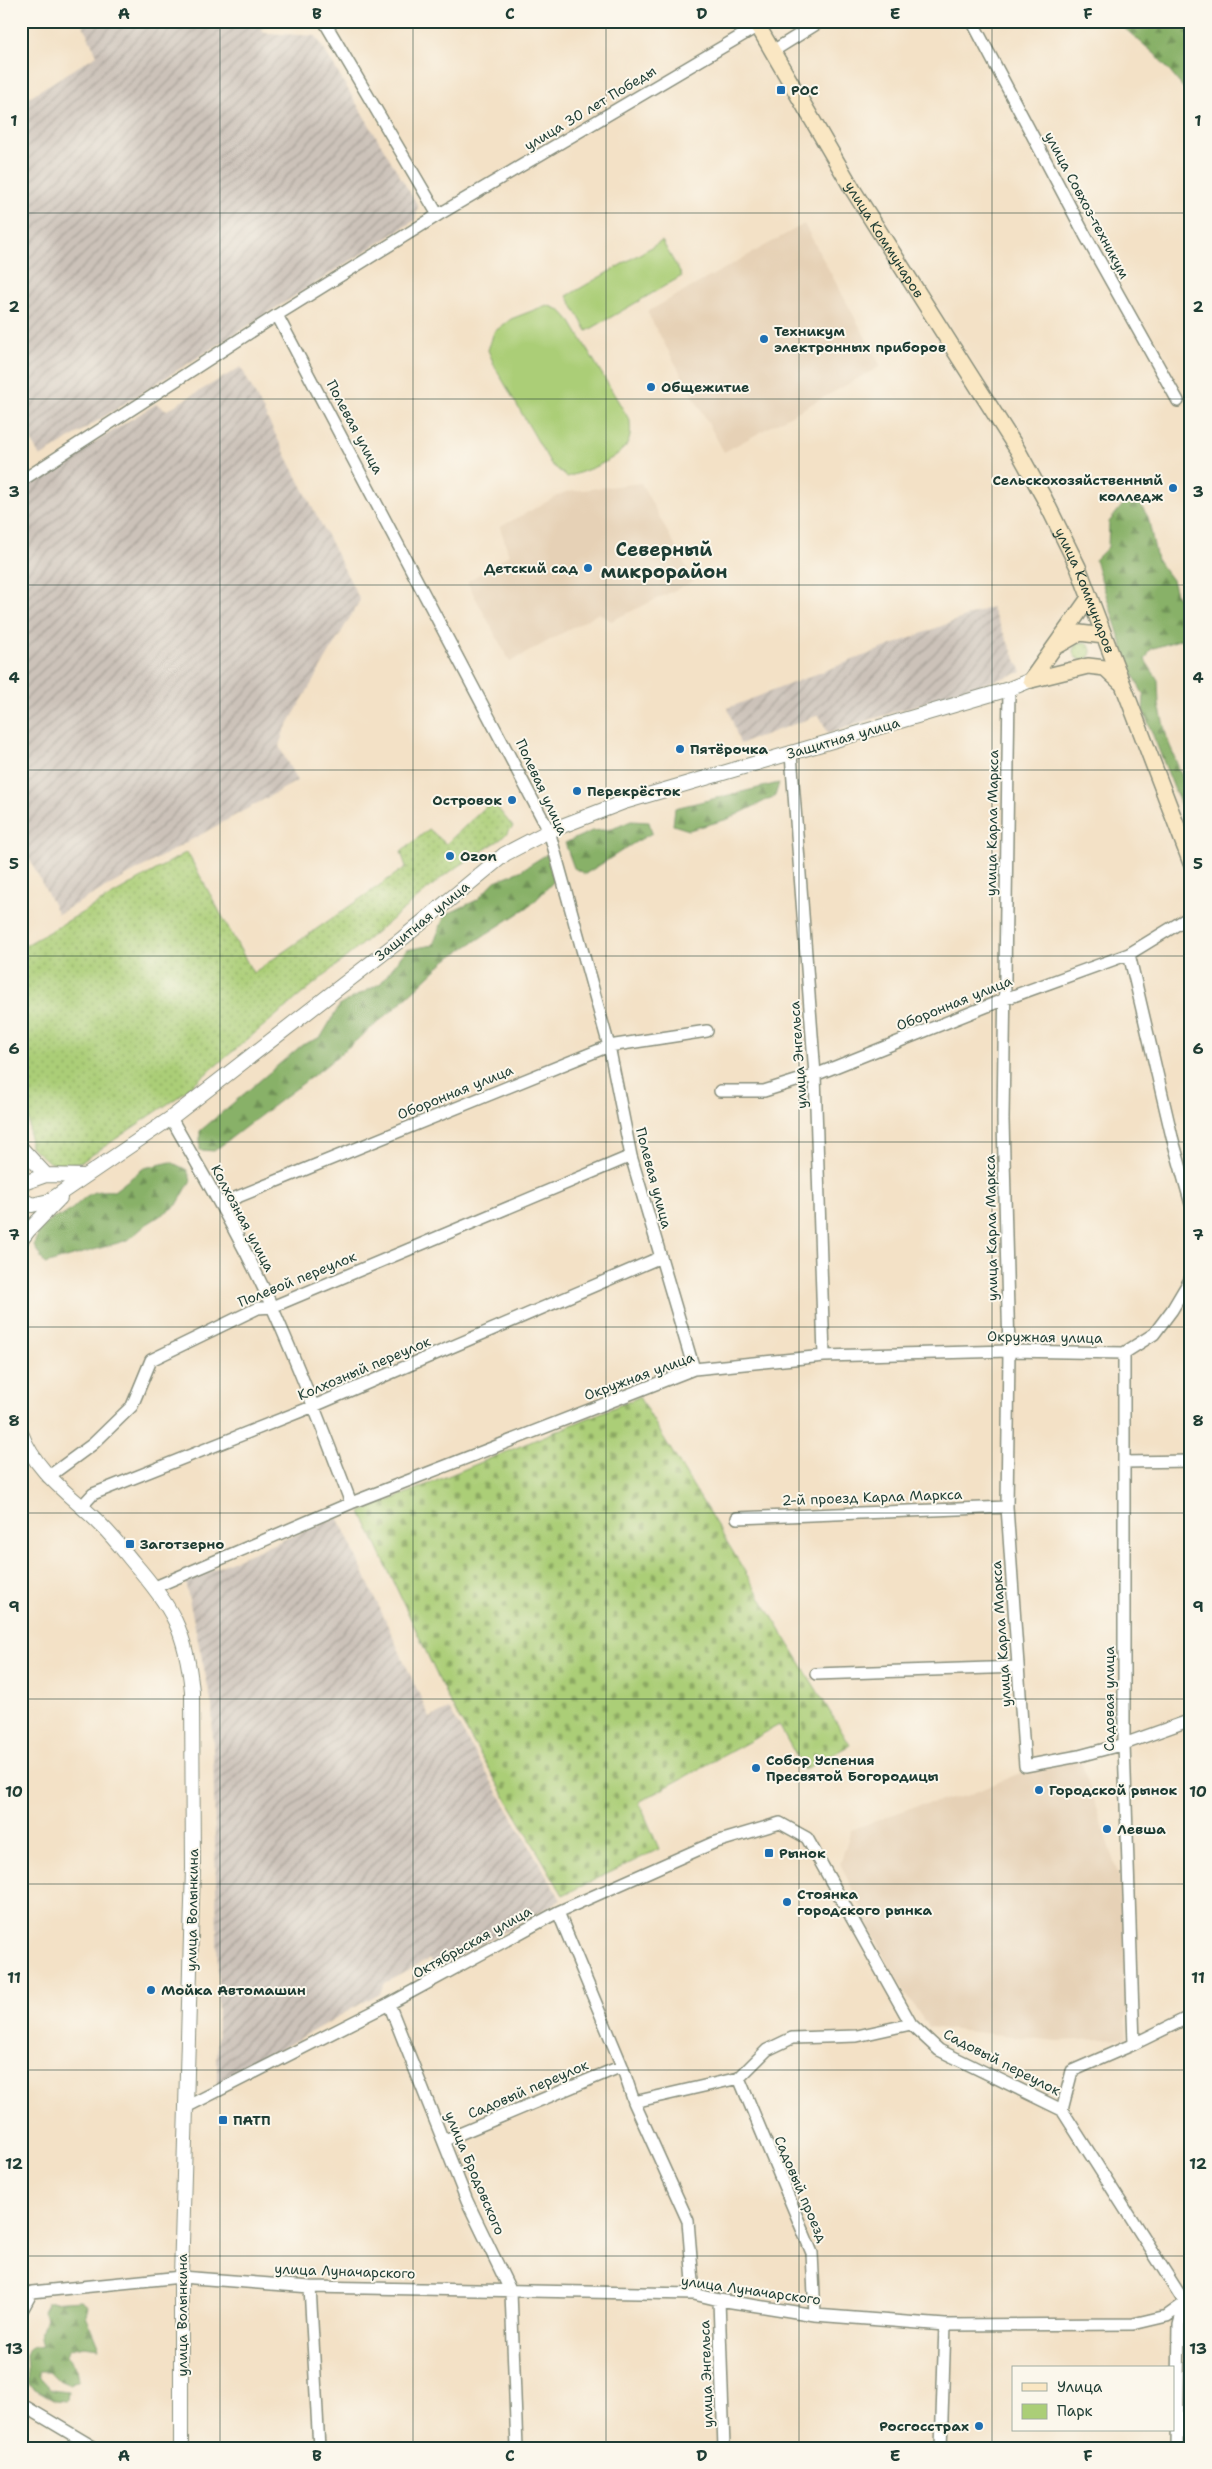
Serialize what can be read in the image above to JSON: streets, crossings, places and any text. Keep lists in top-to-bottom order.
{
  "streets": {
    "main road": ["улица Коммунаров"],
    "street": [
      "улица 30 лет Победы",
      "улица Совхоз-техникум",
      "Полевая улица",
      "Защитная улица",
      "улица Карла Маркса",
      "Оборонная улица",
      "улица Энгельса",
      "Колхозная улица",
      "Полевой переулок",
      "Окружная улица",
      "Колхозный переулок",
      "2-й проезд Карла Маркса",
      "Садовая улица",
      "улица Волынкина",
      "Октябрьская улица",
      "Садовый переулок",
      "улица Бродовского",
      "Садовый проезд",
      "улица Луначарского"
    ]
  },
  "crossings": [
    ["улица 30 лет Победы", "улица Коммунаров"],
    ["улица 30 лет Победы", "Полевая улица"],
    ["Полевая улица", "Защитная улица"],
    ["Полевая улица", "Оборонная улица"],
    ["Полевая улица", "Полевой переулок"],
    ["Полевая улица", "Окружная улица"],
    ["Полевая улица", "Колхозный переулок"],
    ["Защитная улица", "улица Карла Маркса"],
    ["Защитная улица", "улица Энгельса"],
    ["Защитная улица", "Колхозная улица"],
    ["улица Карла Маркса", "Оборонная улица"],
    ["улица Карла Маркса", "Окружная улица"],
    ["улица Карла Маркса", "2-й проезд Карла Маркса"],
    ["улица Карла Маркса", "Садовая улица"],
    ["Оборонная улица", "улица Энгельса"],
    ["Оборонная улица", "Колхозная улица"],
    ["улица Энгельса", "Окружная улица"],
    ["улица Энгельса", "улица Луначарского"],
    ["Колхозная улица", "Полевой переулок"],
    ["Колхозная улица", "Окружная улица"],
    ["Колхозная улица", "Колхозный переулок"],
    ["Полевой переулок", "улица Волынкина"],
    ["Окружная улица", "Садовая улица"],
    ["Окружная улица", "улица Волынкина"],
    ["Колхозный переулок", "улица Волынкина"],
    ["улица Волынкина", "Октябрьская улица"],
    ["улица Волынкина", "улица Луначарского"],
    ["Октябрьская улица", "Садовый переулок"],
    ["Октябрьская улица", "улица Бродовского"],
    ["Садовый переулок", "улица Бродовского"],
    ["Садовый переулок", "улица Луначарского"],
    ["улица Бродовского", "улица Луначарского"],
    ["Садовый проезд", "улица Луначарского"]
  ],
  "districts": ["Северный микрорайон"],
  "places": {
    "transit": [
      "РОС",
      "Заготзерно",
      "Рынок",
      "ПАТП"
    ],
    "other": [
      "Техникум электронных приборов",
      "Общежитие",
      "Сельскохозяйственный колледж",
      "Детский сад",
      "Пятёрочка",
      "Перекрёсток",
      "Островок",
      "Ozon",
      "Собор Успения Пресвятой Богородицы",
      "Городской рынок",
      "Левша",
      "Cтоянка городского рынка",
      "Мойка Автомашин",
      "Росгосстрах"
    ]
  },
  "legend": ["Улица", "Парк"],
  "grid": {
    "columns": [
      "A",
      "B",
      "C",
      "D",
      "E",
      "F"
    ],
    "rows": [
      "1",
      "2",
      "3",
      "4",
      "5",
      "6",
      "7",
      "8",
      "9",
      "10",
      "11",
      "12",
      "13"
    ]
  }
}
